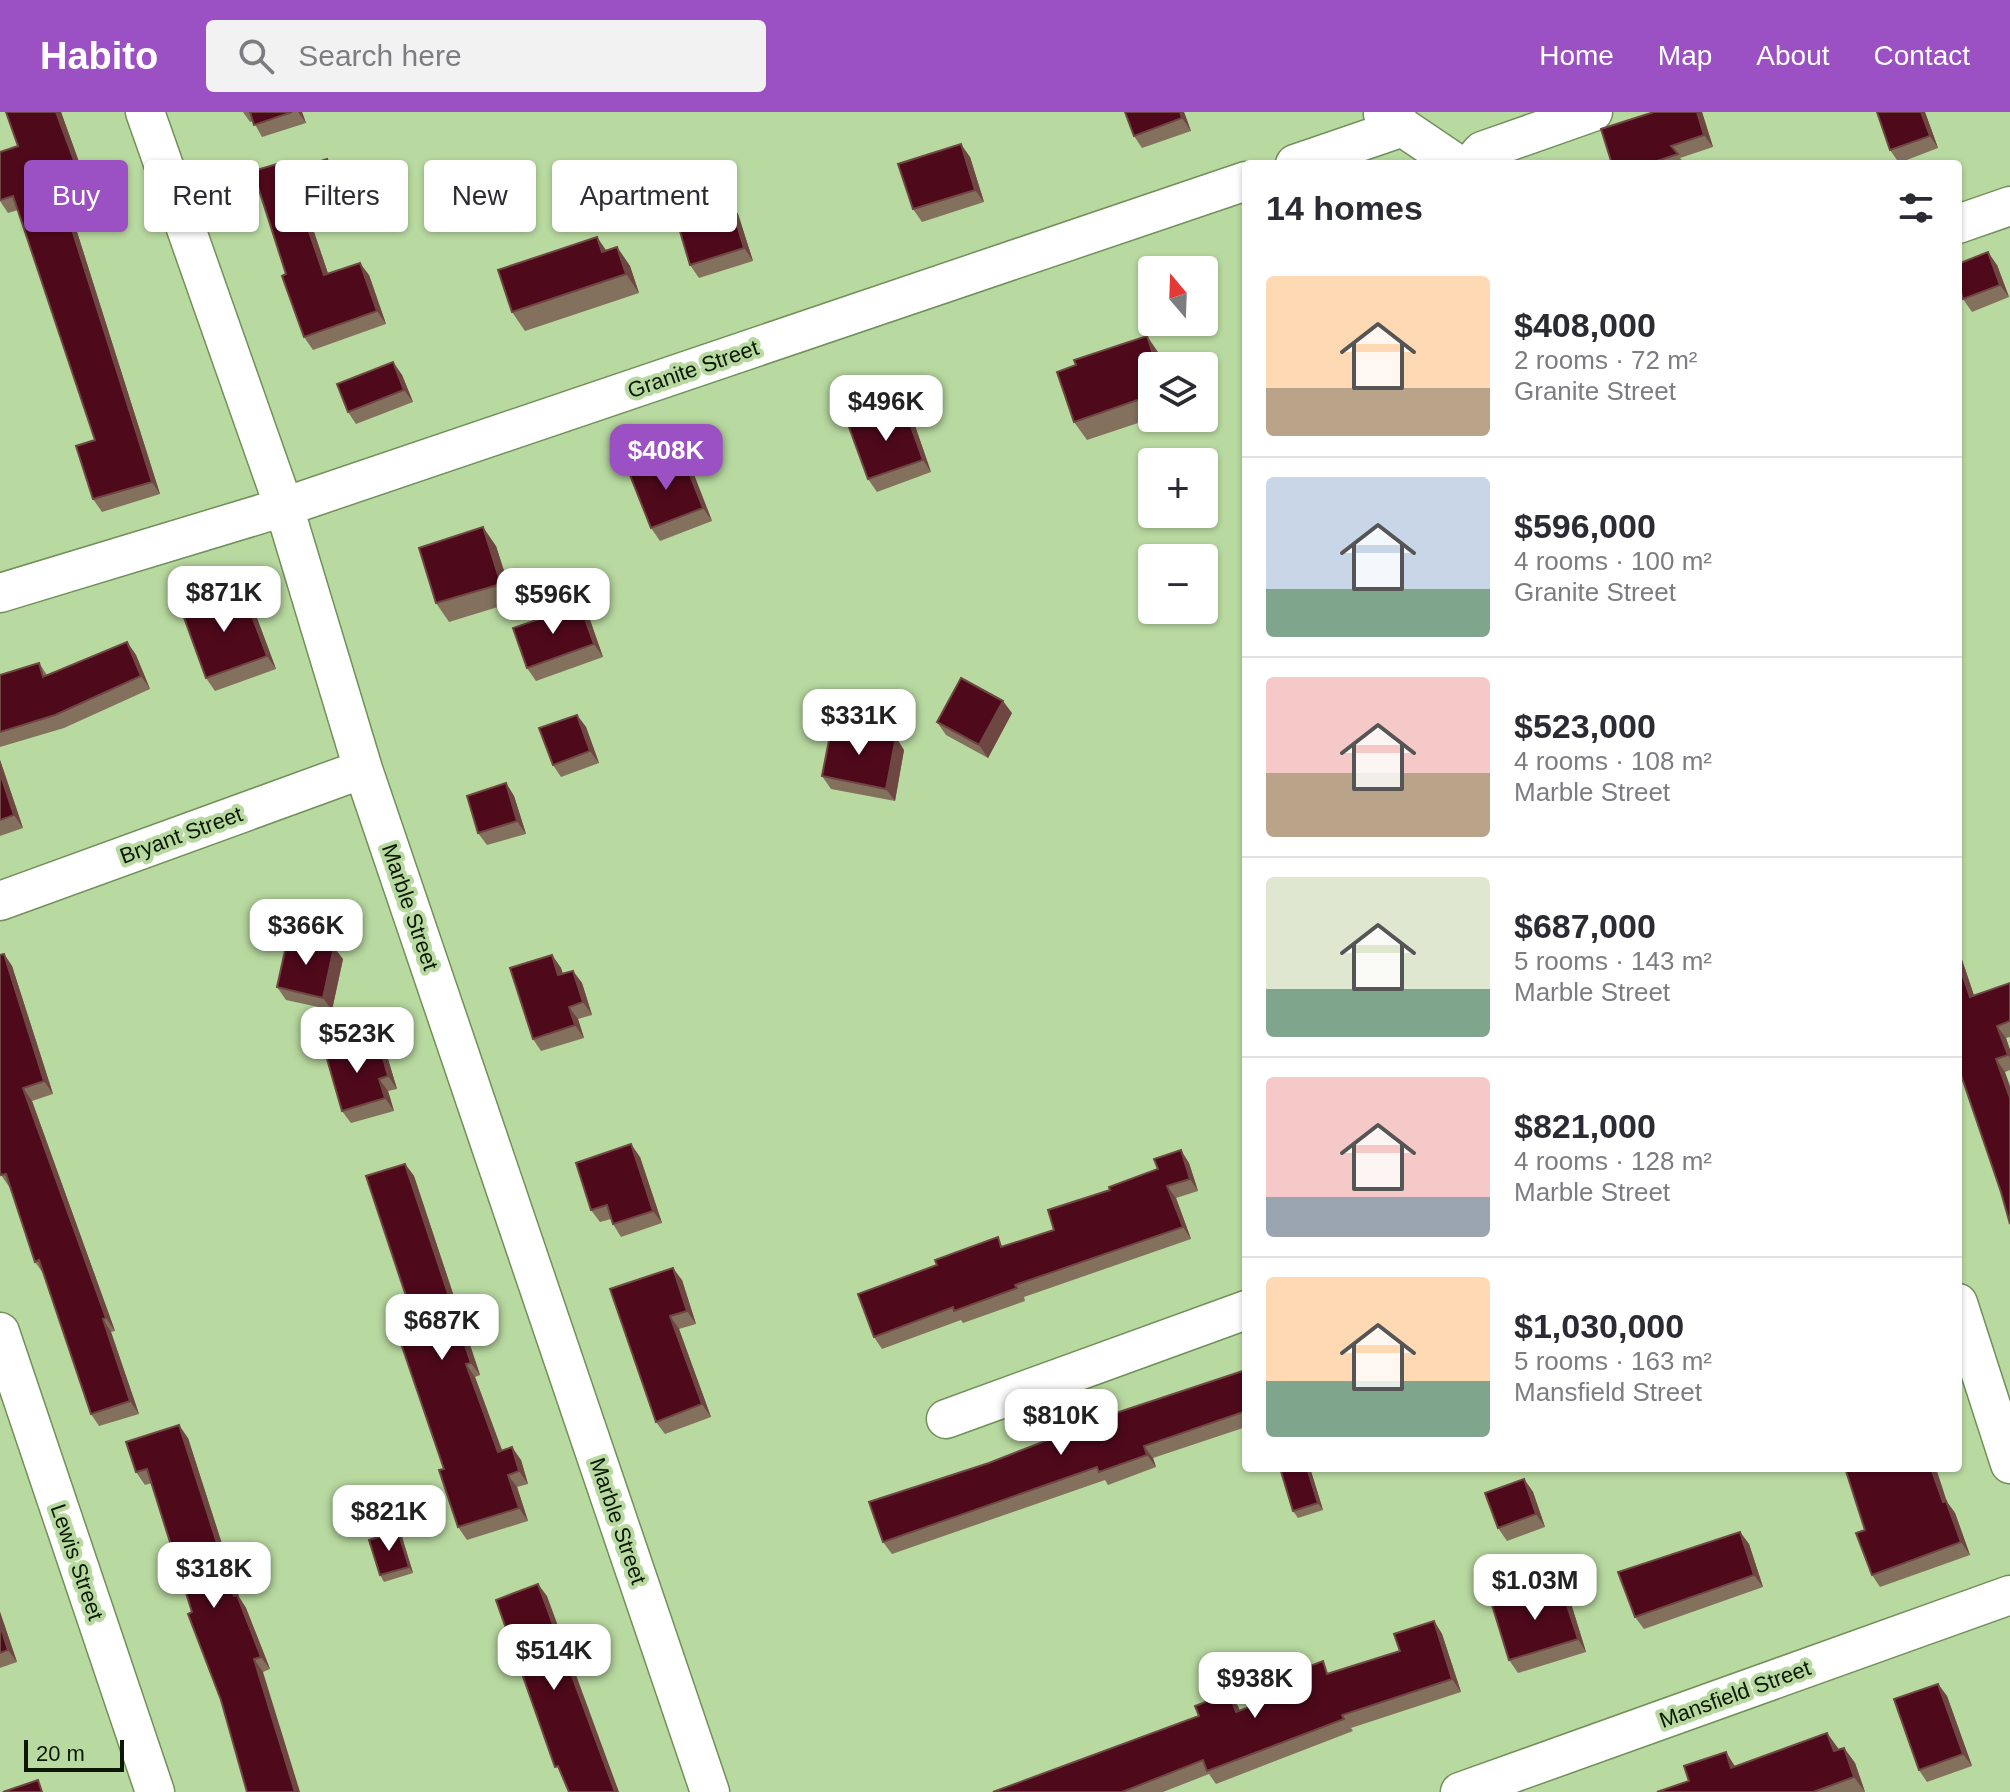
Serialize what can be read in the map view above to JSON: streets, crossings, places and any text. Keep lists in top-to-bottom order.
{
  "streets": {
    "street": [
      "Granite Street",
      "Bryant Street",
      "Marble Street",
      "Lewis Street",
      "Mansfield Street"
    ]
  },
  "crossings": [
    ["Granite Street", "Marble Street"],
    ["Bryant Street", "Marble Street"]
  ],
  "scale_bar": "20 m",
  "north": "top",
  "page": {
    "header": "Habito",
    "search": "Search here",
    "nav": [
      "Home",
      "Map",
      "About",
      "Contact"
    ],
    "chip": [
      "Buy",
      "Rent",
      "Filters",
      "New",
      "Apartment"
    ],
    "heading": "14 homes",
    "map_buttons": ["+", "−"],
    "list": [
      {
        "name": "$408,000",
        "note": "2 rooms · 72 m² · Granite Street"
      },
      {
        "name": "$596,000",
        "note": "4 rooms · 100 m² · Granite Street"
      },
      {
        "name": "$523,000",
        "note": "4 rooms · 108 m² · Marble Street"
      },
      {
        "name": "$687,000",
        "note": "5 rooms · 143 m² · Marble Street"
      },
      {
        "name": "$821,000",
        "note": "4 rooms · 128 m² · Marble Street"
      },
      {
        "name": "$1,030,000",
        "note": "5 rooms · 163 m² · Mansfield Street"
      }
    ],
    "price": [
      "$496K",
      "$408K",
      "$871K",
      "$596K",
      "$331K",
      "$366K",
      "$523K",
      "$687K",
      "$810K",
      "$821K",
      "$318K",
      "$1.03M",
      "$514K",
      "$938K"
    ],
    "scale": "20 m"
  }
}
